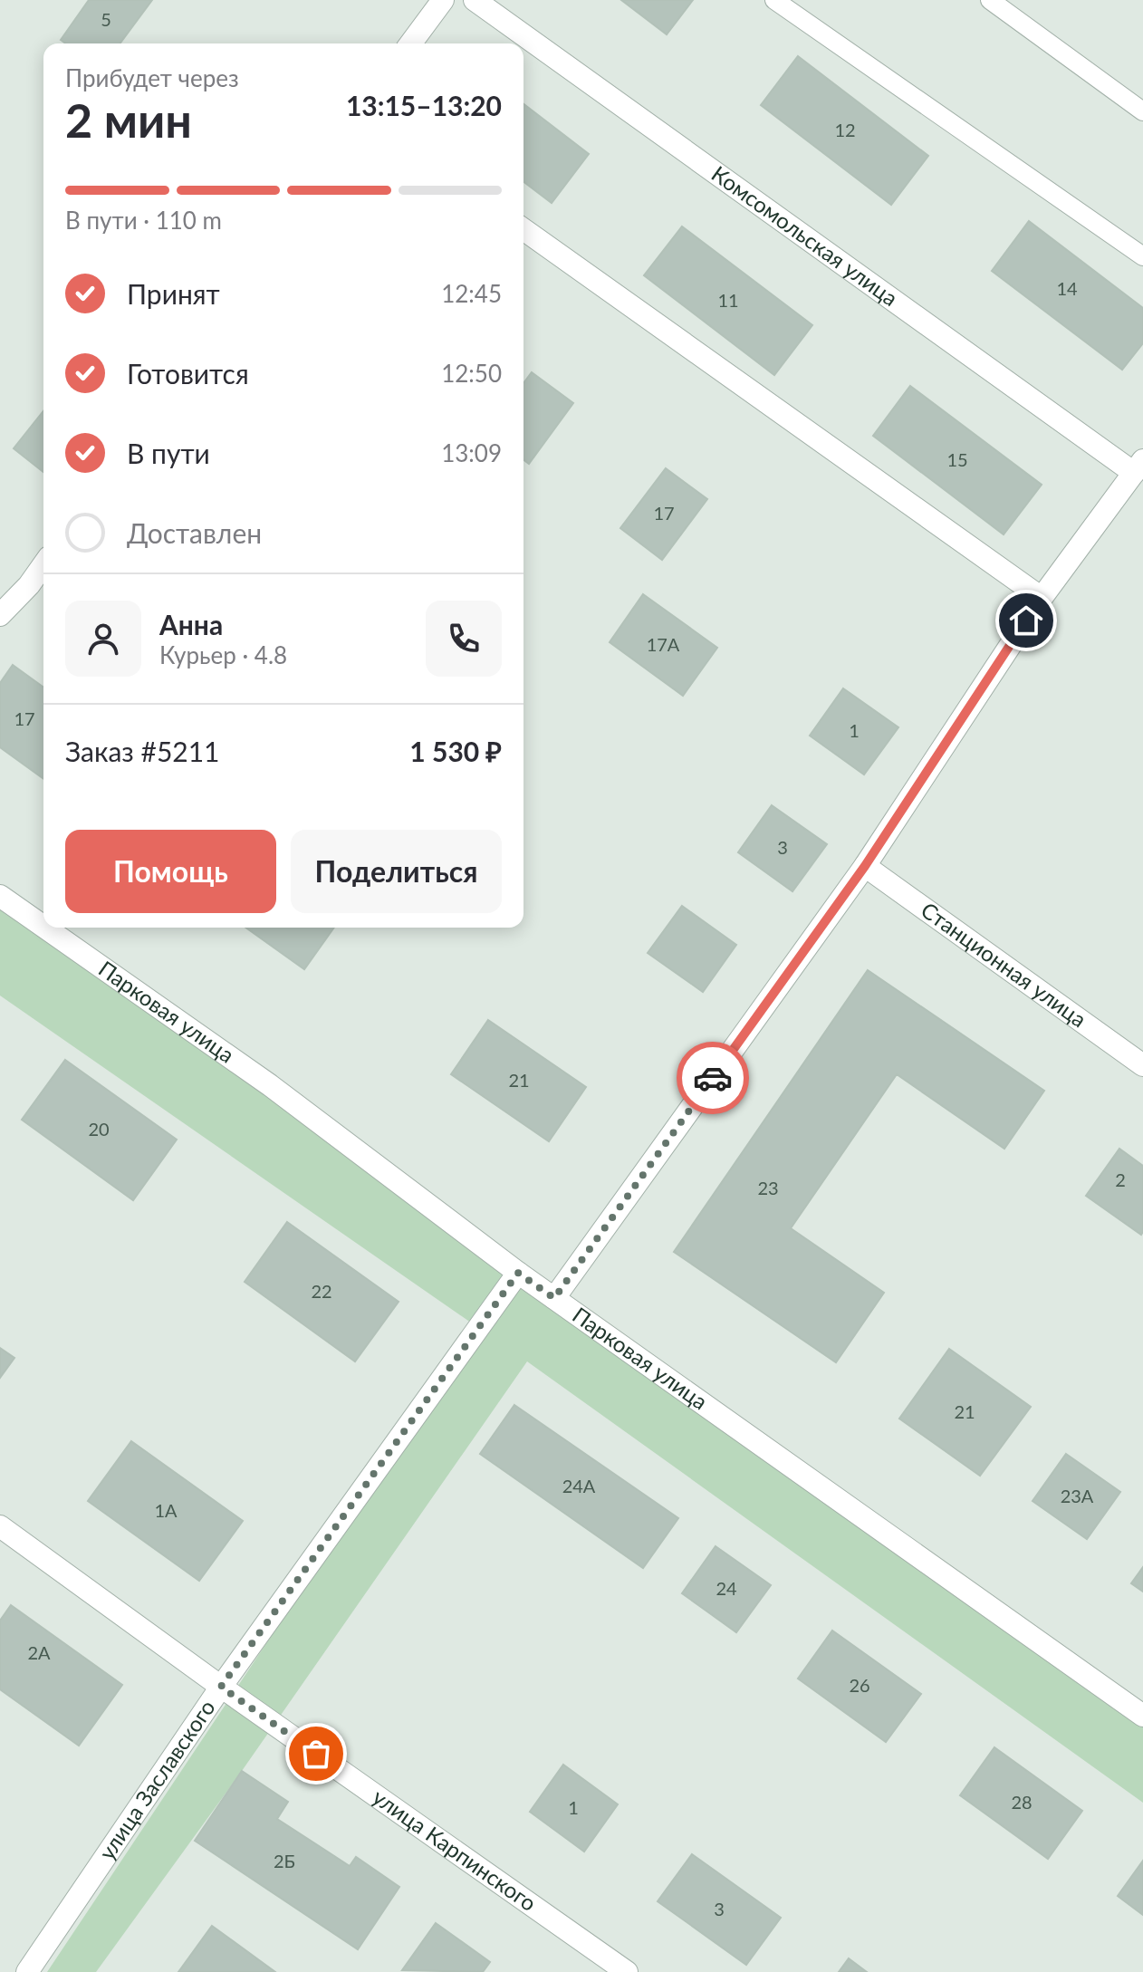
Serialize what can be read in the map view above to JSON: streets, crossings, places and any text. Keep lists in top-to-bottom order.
{
  "streets": {
    "street": [
      "Комсомольская улица",
      "Станционная улица",
      "Парковая улица",
      "улица Заславского",
      "улица Карпинского"
    ]
  },
  "crossings": [
    ["Парковая улица", "улица Заславского"],
    ["улица Заславского", "улица Карпинского"]
  ],
  "house_numbers": [
    "5",
    "12",
    "14",
    "11",
    "15",
    "17",
    "17А",
    "17",
    "1",
    "3",
    "21",
    "20",
    "2",
    "23",
    "22",
    "21",
    "24А",
    "23А",
    "1А",
    "24",
    "2А",
    "26",
    "28",
    "1",
    "2Б",
    "3"
  ],
  "page": {
    "heading": ["2 мин", "Прибудет через", "13:15–13:20"],
    "panel": [
      "Анна",
      "Курьер · 4.8",
      "Заказ #5211",
      "1 530 ₽"
    ],
    "bar": "В пути · 110 m",
    "list": [
      ["Принят", "12:45"],
      ["Готовится", "12:50"],
      ["В пути", "13:09"],
      "Доставлен"
    ],
    "buttons": ["Помощь", "Поделиться"]
  }
}
